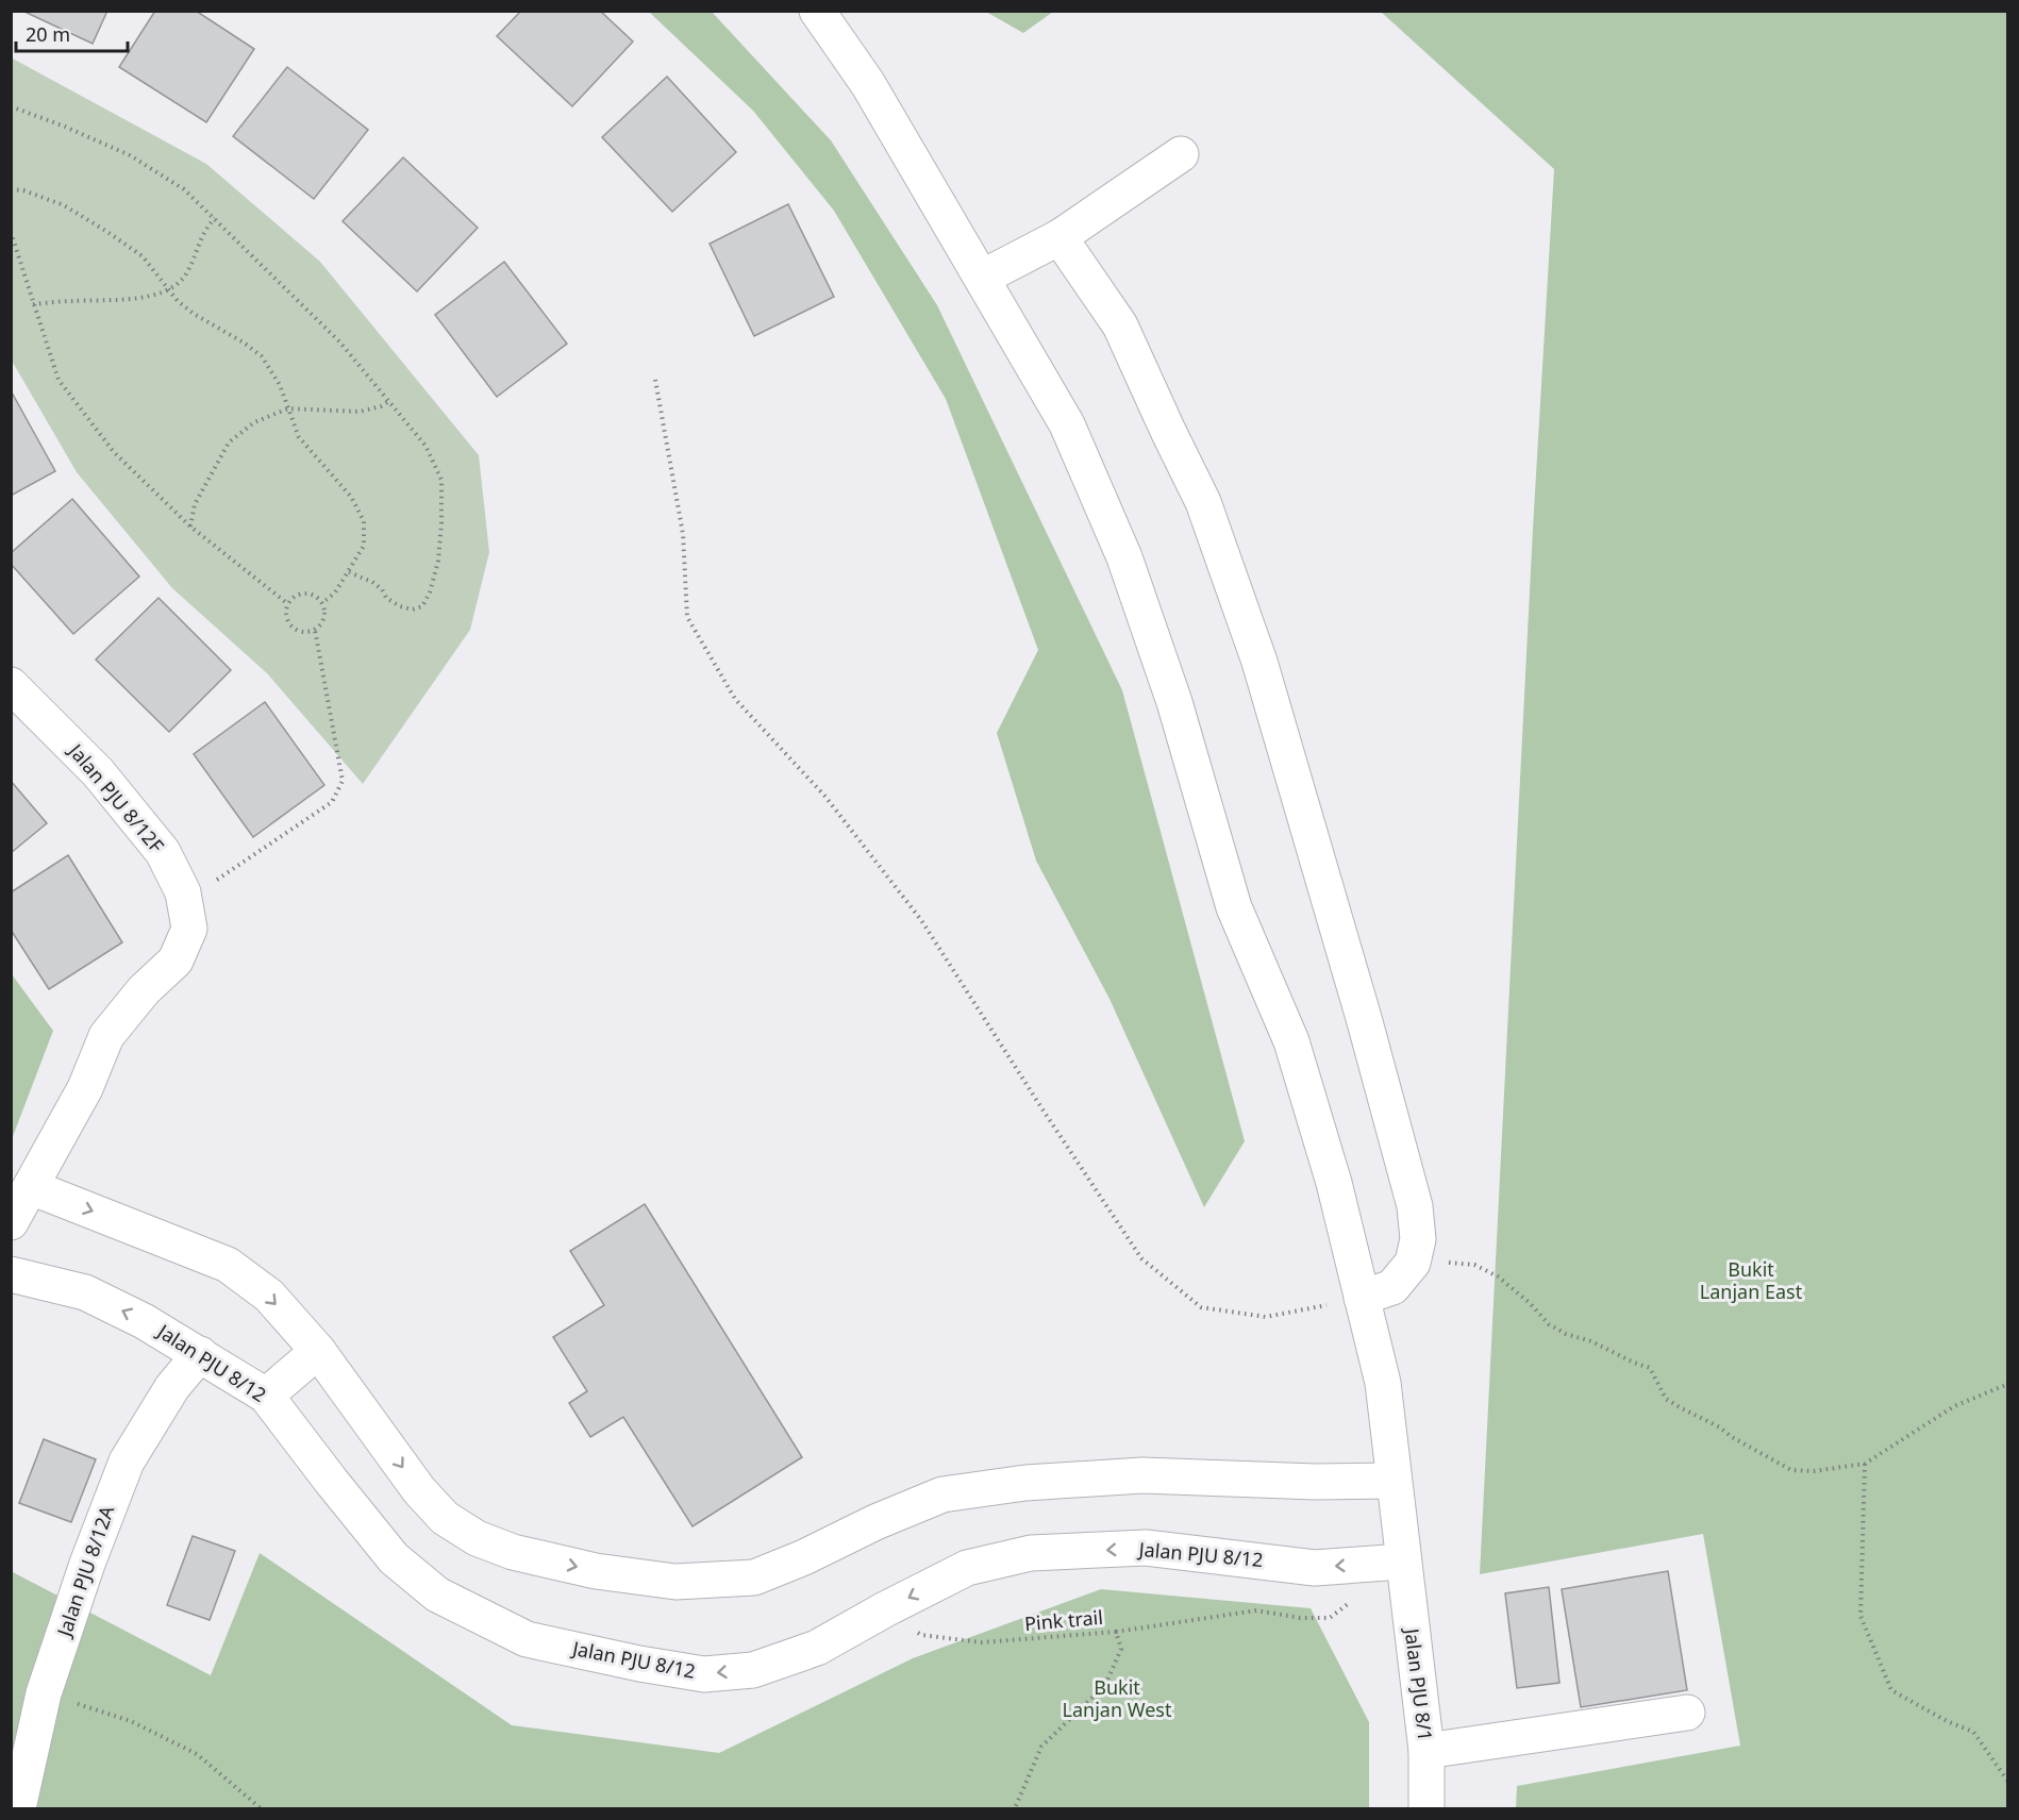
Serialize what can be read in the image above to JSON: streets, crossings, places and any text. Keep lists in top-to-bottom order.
{
  "streets": {
    "street": [
      "Jalan PJU 8/12F",
      "Jalan PJU 8/12",
      "Jalan PJU 8/12A",
      "Jalan PJU 8/1"
    ],
    "path": ["Pink trail"]
  },
  "crossings": [
    ["Jalan PJU 8/12", "Jalan PJU 8/12A"],
    ["Jalan PJU 8/12", "Pink trail"],
    ["Jalan PJU 8/12", "Jalan PJU 8/1"]
  ],
  "parks": ["Bukit Lanjan East", "Bukit Lanjan West"],
  "scale_bar": "20 m"
}
